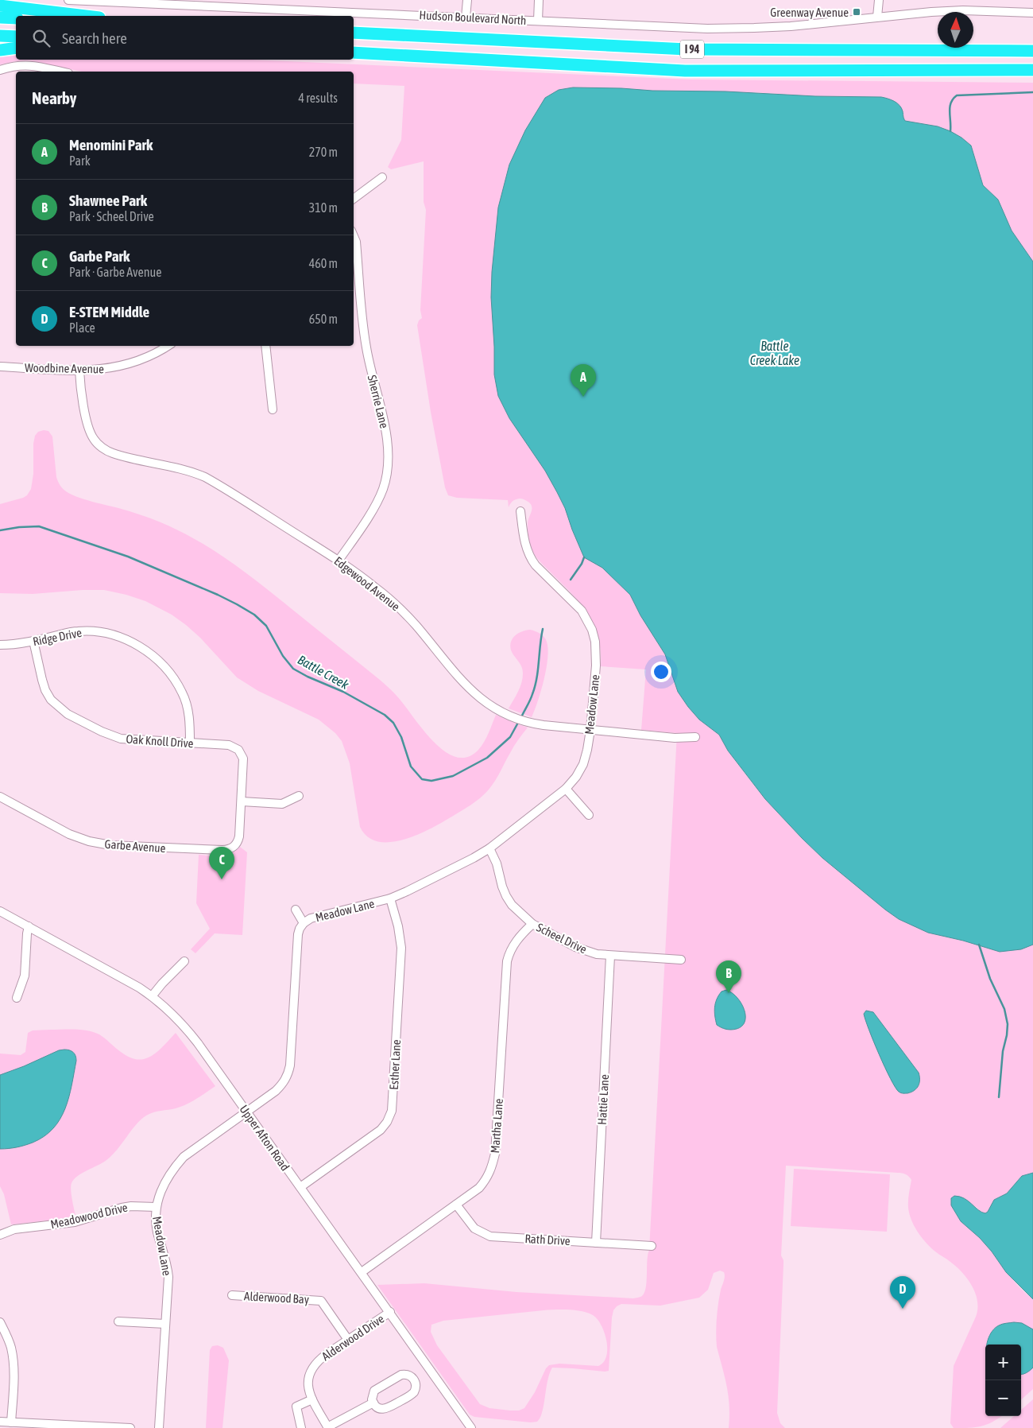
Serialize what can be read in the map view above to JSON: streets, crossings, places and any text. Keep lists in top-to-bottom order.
{
  "streets": {
    "highway": ["I 94"],
    "street": [
      "Hudson Boulevard North",
      "Woodbine Avenue",
      "Sherrie Lane",
      "Edgewood Avenue",
      "Ridge Drive",
      "Meadow Lane",
      "Oak Knoll Drive",
      "Garbe Avenue",
      "Scheel Drive",
      "Esther Lane",
      "Hattie Lane",
      "Martha Lane",
      "Upper Afton Road",
      "Meadowood Drive",
      "Rath Drive",
      "Alderwood Bay",
      "Alderwood Drive"
    ]
  },
  "crossings": [
    ["Woodbine Avenue", "Edgewood Avenue"],
    ["Sherrie Lane", "Edgewood Avenue"],
    ["Edgewood Avenue", "Meadow Lane"],
    ["Ridge Drive", "Oak Knoll Drive"],
    ["Meadow Lane", "Scheel Drive"],
    ["Meadow Lane", "Esther Lane"],
    ["Meadow Lane", "Upper Afton Road"],
    ["Meadow Lane", "Meadowood Drive"],
    ["Oak Knoll Drive", "Garbe Avenue"],
    ["Scheel Drive", "Hattie Lane"],
    ["Scheel Drive", "Martha Lane"],
    ["Esther Lane", "Upper Afton Road"],
    ["Hattie Lane", "Rath Drive"],
    ["Martha Lane", "Upper Afton Road"],
    ["Martha Lane", "Rath Drive"],
    ["Upper Afton Road", "Alderwood Drive"],
    ["Alderwood Bay", "Alderwood Drive"]
  ],
  "water": ["Battle Creek Lake", "Battle Creek"],
  "places": {
    "transit": ["Greenway Avenue"]
  },
  "north": "top",
  "page": {
    "search": "Search here",
    "heading": ["Nearby", "4 results"],
    "list": [
      {
        "mark": "A",
        "name": "Menomini Park",
        "note": "Park",
        "value": "270 m"
      },
      {
        "mark": "B",
        "name": "Shawnee Park",
        "note": "Park · Scheel Drive",
        "value": "310 m"
      },
      {
        "mark": "C",
        "name": "Garbe Park",
        "note": "Park · Garbe Avenue",
        "value": "460 m"
      },
      {
        "mark": "D",
        "name": "E-STEM Middle",
        "note": "Place",
        "value": "650 m"
      }
    ],
    "pins": [
      "A",
      "C",
      "B",
      "D"
    ],
    "map_buttons": ["+", "−"]
  }
}
